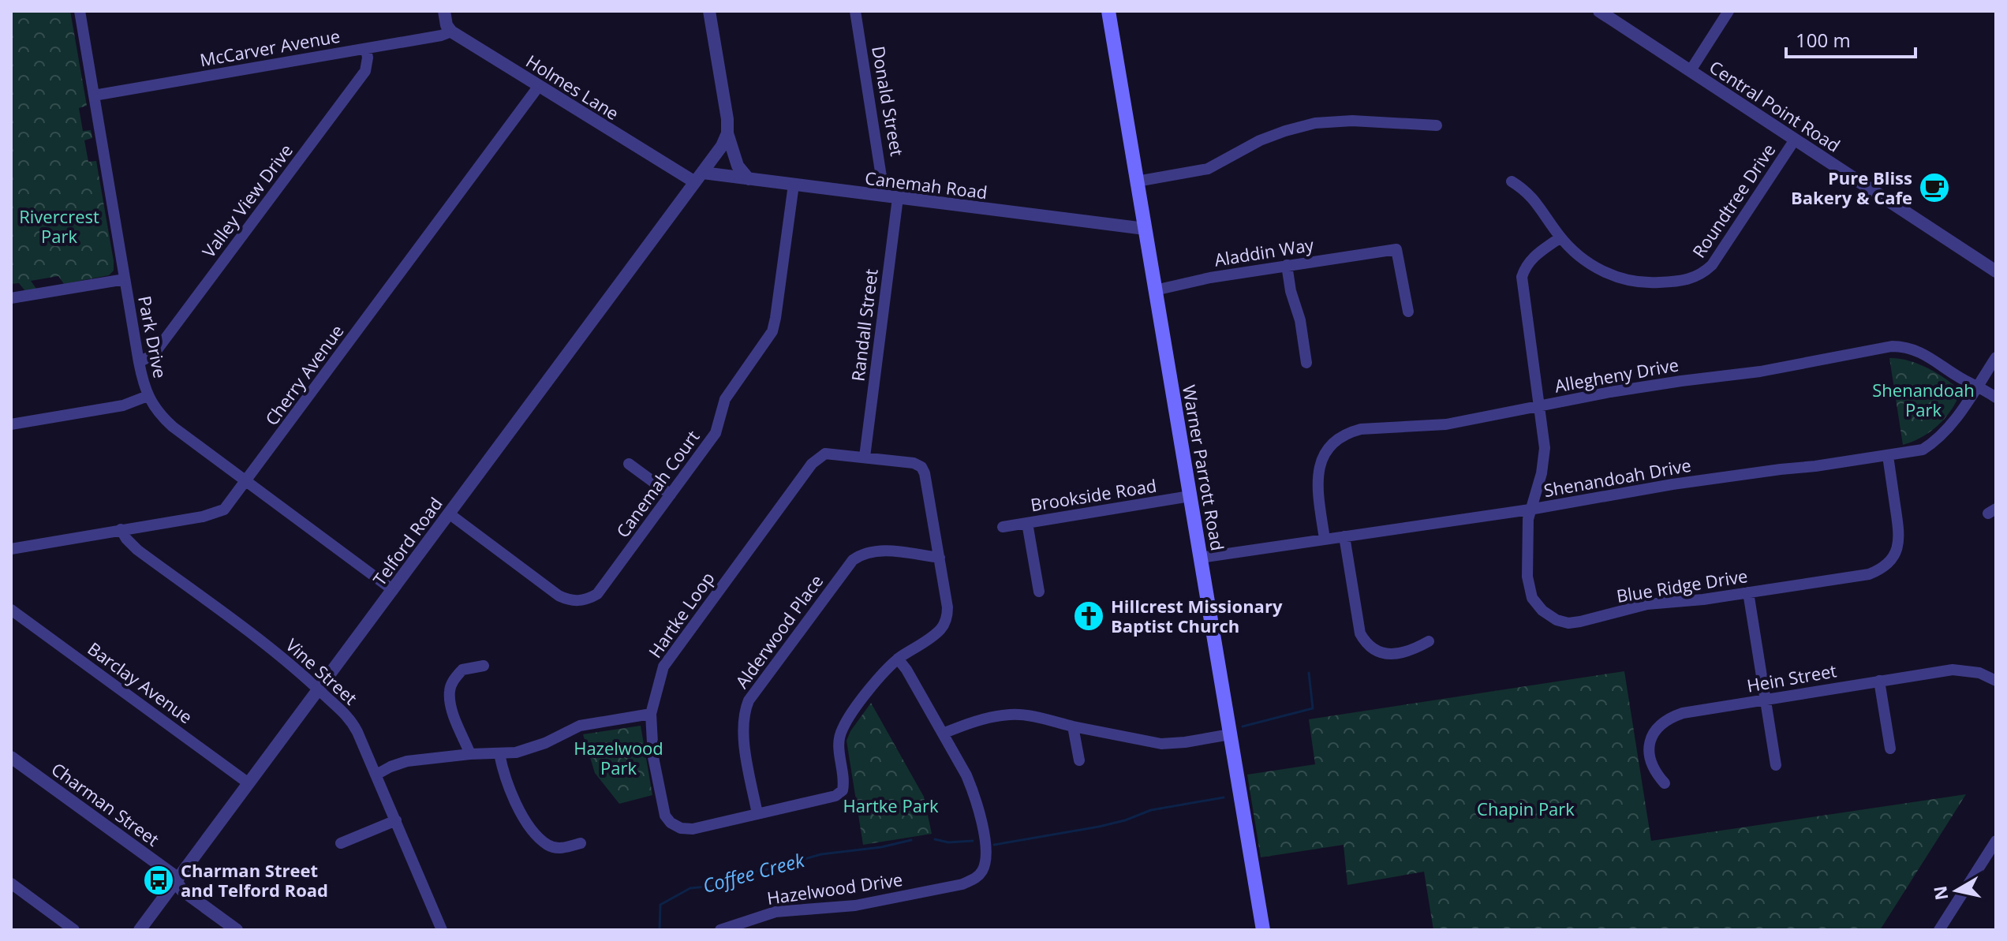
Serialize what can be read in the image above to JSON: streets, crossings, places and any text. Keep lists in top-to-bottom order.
{
  "streets": {
    "main road": ["Warner Parrott Road"],
    "street": [
      "McCarver Avenue",
      "Holmes Lane",
      "Donald Street",
      "Central Point Road",
      "Canemah Road",
      "Valley View Drive",
      "Roundtree Drive",
      "Aladdin Way",
      "Randall Street",
      "Park Drive",
      "Cherry Avenue",
      "Allegheny Drive",
      "Shenandoah Drive",
      "Canemah Court",
      "Brookside Road",
      "Telford Road",
      "Blue Ridge Drive",
      "Hartke Loop",
      "Alderwood Place",
      "Vine Street",
      "Hein Street",
      "Barclay Avenue",
      "Charman Street",
      "Hazelwood Drive"
    ]
  },
  "crossings": [
    ["McCarver Avenue", "Holmes Lane"],
    ["McCarver Avenue", "Valley View Drive"],
    ["McCarver Avenue", "Park Drive"],
    ["Holmes Lane", "Canemah Road"],
    ["Holmes Lane", "Cherry Avenue"],
    ["Holmes Lane", "Telford Road"],
    ["Donald Street", "Canemah Road"],
    ["Donald Street", "Randall Street"],
    ["Central Point Road", "Roundtree Drive"],
    ["Canemah Road", "Randall Street"],
    ["Canemah Road", "Warner Parrott Road"],
    ["Canemah Road", "Canemah Court"],
    ["Canemah Road", "Telford Road"],
    ["Valley View Drive", "Park Drive"],
    ["Roundtree Drive", "Blue Ridge Drive"],
    ["Aladdin Way", "Warner Parrott Road"],
    ["Randall Street", "Hartke Loop"],
    ["Park Drive", "Cherry Avenue"],
    ["Park Drive", "Telford Road"],
    ["Cherry Avenue", "Vine Street"],
    ["Allegheny Drive", "Shenandoah Drive"],
    ["Allegheny Drive", "Blue Ridge Drive"],
    ["Warner Parrott Road", "Shenandoah Drive"],
    ["Warner Parrott Road", "Brookside Road"],
    ["Shenandoah Drive", "Blue Ridge Drive"],
    ["Canemah Court", "Telford Road"],
    ["Telford Road", "Vine Street"],
    ["Telford Road", "Barclay Avenue"],
    ["Telford Road", "Charman Street"],
    ["Hartke Loop", "Alderwood Place"],
    ["Hartke Loop", "Hazelwood Drive"]
  ],
  "water": ["Coffee Creek"],
  "parks": [
    "Rivercrest Park",
    "Shenandoah Park",
    "Hazelwood Park",
    "Hartke Park",
    "Chapin Park"
  ],
  "places": {
    "cafe": ["Pure Bliss Bakery & Cafe"],
    "church": ["Hillcrest Missionary Baptist Church"],
    "bus stop": ["Charman Street and Telford Road"]
  },
  "scale_bar": "100 m",
  "north": "left"
}
